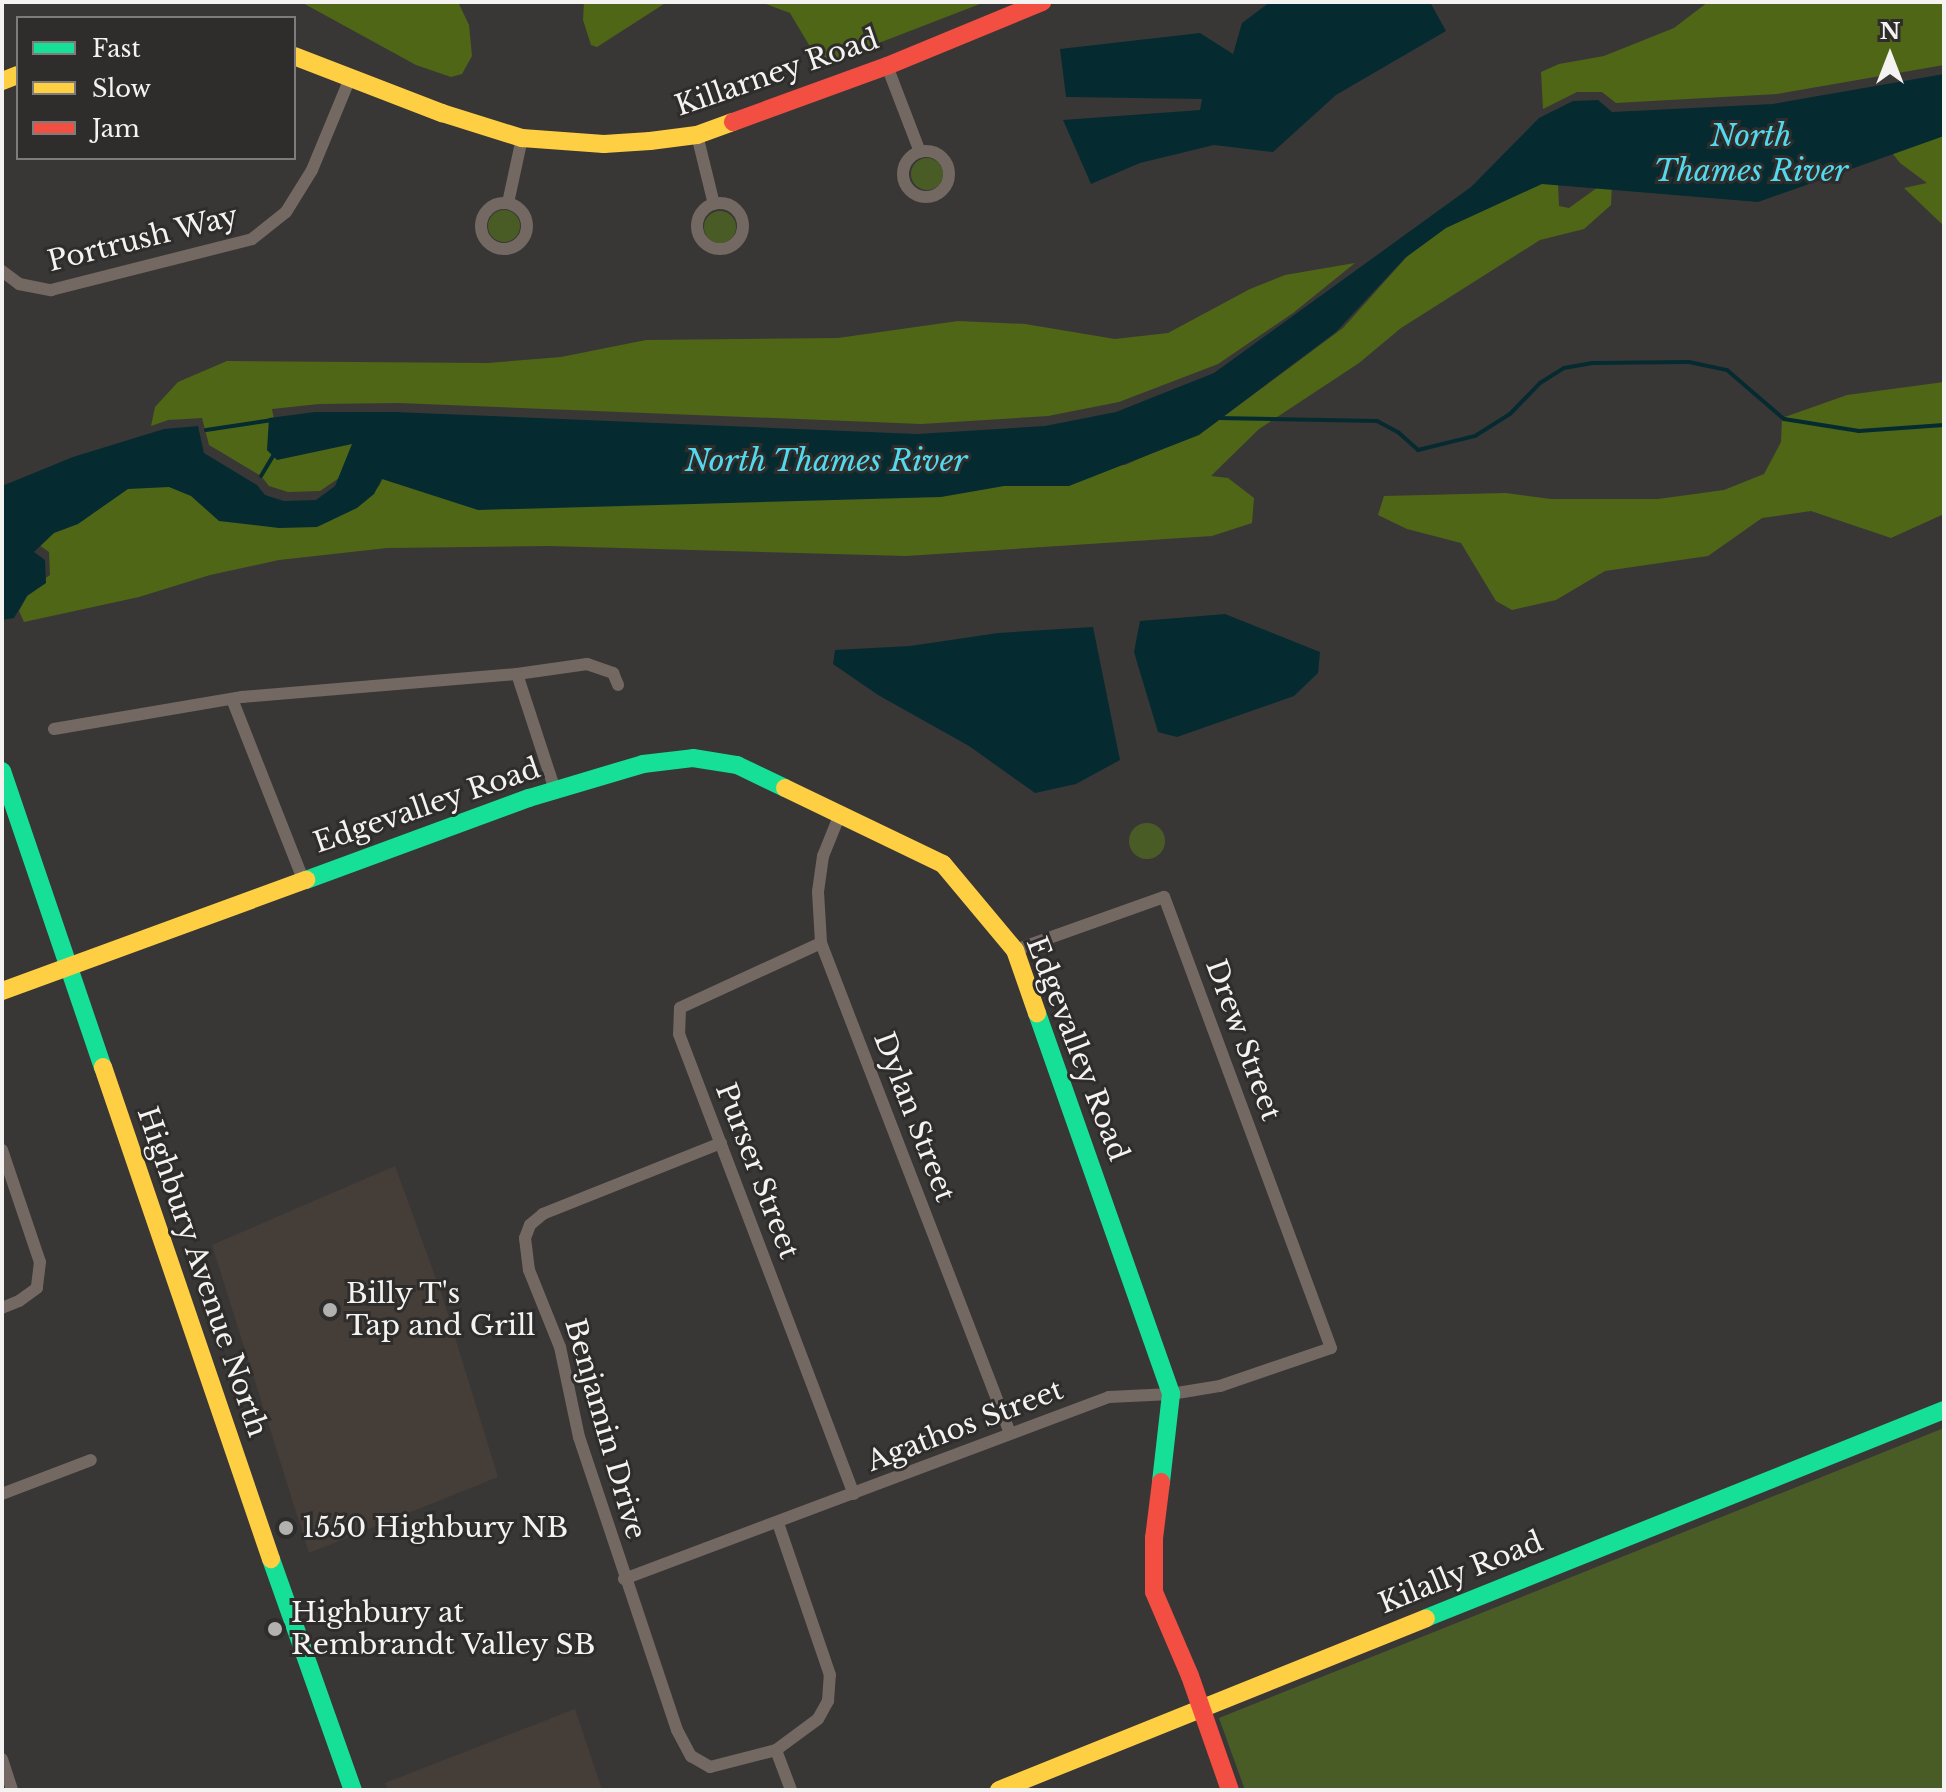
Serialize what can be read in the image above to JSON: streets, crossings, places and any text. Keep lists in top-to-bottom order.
{
  "streets": {
    "street": [
      "Killarney Road",
      "Portrush Way",
      "Edgevalley Road",
      "Drew Street",
      "Dylan Street",
      "Purser Street",
      "Highbury Avenue North",
      "Agathos Street",
      "Benjamin Drive",
      "Kilally Road"
    ]
  },
  "crossings": [
    ["Killarney Road", "Portrush Way"],
    ["Edgevalley Road", "Drew Street"],
    ["Edgevalley Road", "Dylan Street"],
    ["Edgevalley Road", "Highbury Avenue North"],
    ["Edgevalley Road", "Agathos Street"],
    ["Edgevalley Road", "Kilally Road"],
    ["Drew Street", "Agathos Street"],
    ["Dylan Street", "Purser Street"],
    ["Dylan Street", "Agathos Street"],
    ["Purser Street", "Agathos Street"],
    ["Purser Street", "Benjamin Drive"],
    ["Agathos Street", "Benjamin Drive"]
  ],
  "water": ["North Thames River"],
  "places": ["Billy T's Tap and Grill", "1550 Highbury NB", "Highbury at Rembrandt Valley SB"],
  "legend": ["Fast", "Slow", "Jam"],
  "north": "top"
}
